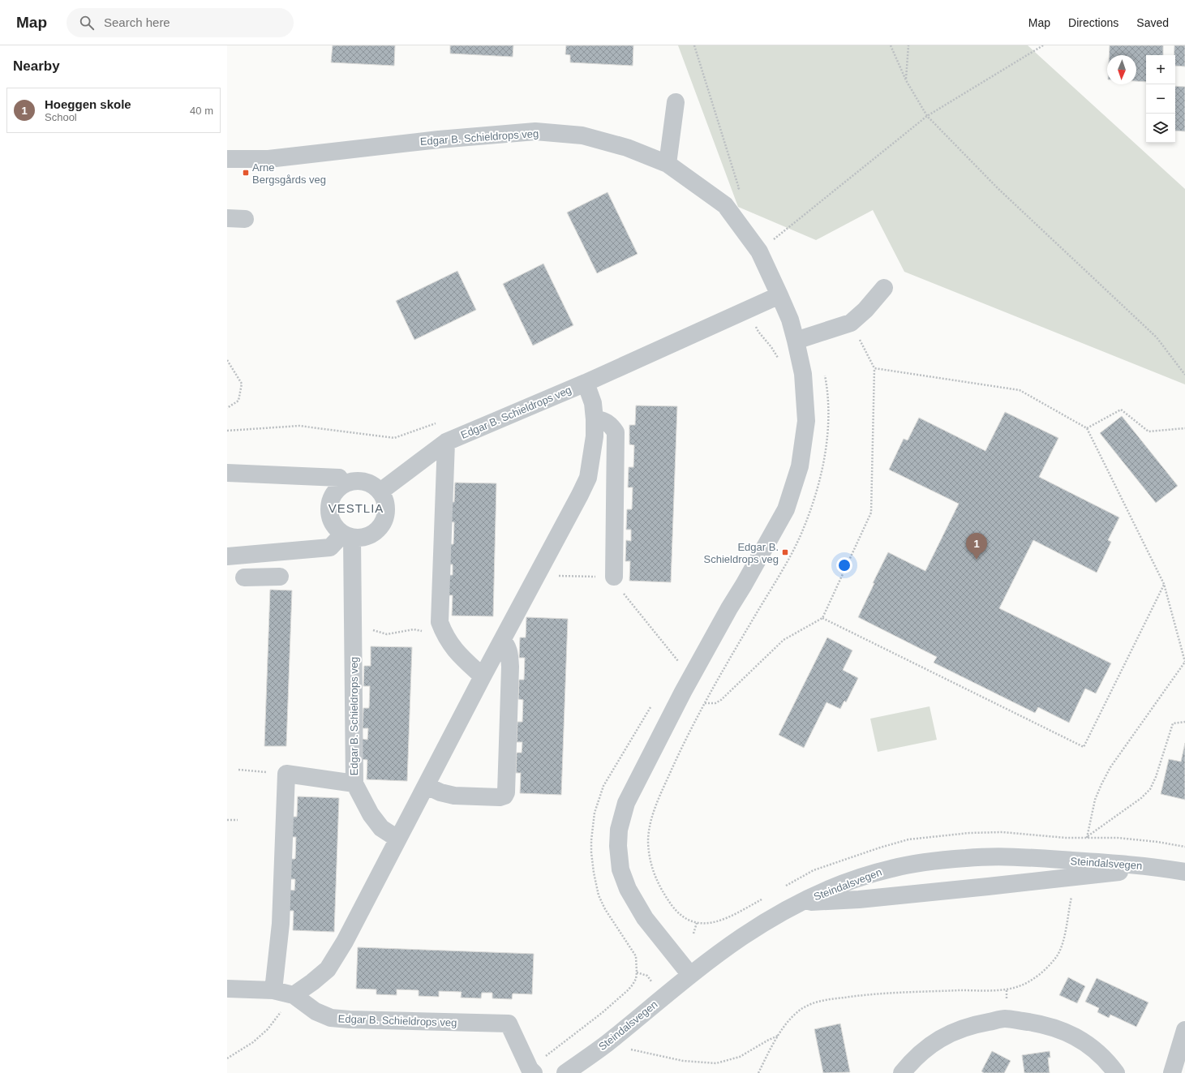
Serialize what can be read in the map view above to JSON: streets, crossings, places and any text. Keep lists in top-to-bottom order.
{
  "streets": {
    "street": ["Edgar B. Schieldrops veg", "Steindalsvegen"]
  },
  "crossings": [
    ["Edgar B. Schieldrops veg", "Steindalsvegen"]
  ],
  "districts": ["VESTLIA"],
  "places": {
    "transit": ["Arne Bergsgårds veg", "Edgar B. Schieldrops veg"]
  },
  "north": "bottom",
  "page": {
    "header": "Map",
    "search": "Search here",
    "nav": ["Map", "Directions", "Saved"],
    "heading": "Nearby",
    "map_buttons": ["+", "−"],
    "list": [
      {
        "mark": "1",
        "name": "Hoeggen skole",
        "note": "School",
        "value": "40 m"
      }
    ],
    "pins": "1"
  }
}
